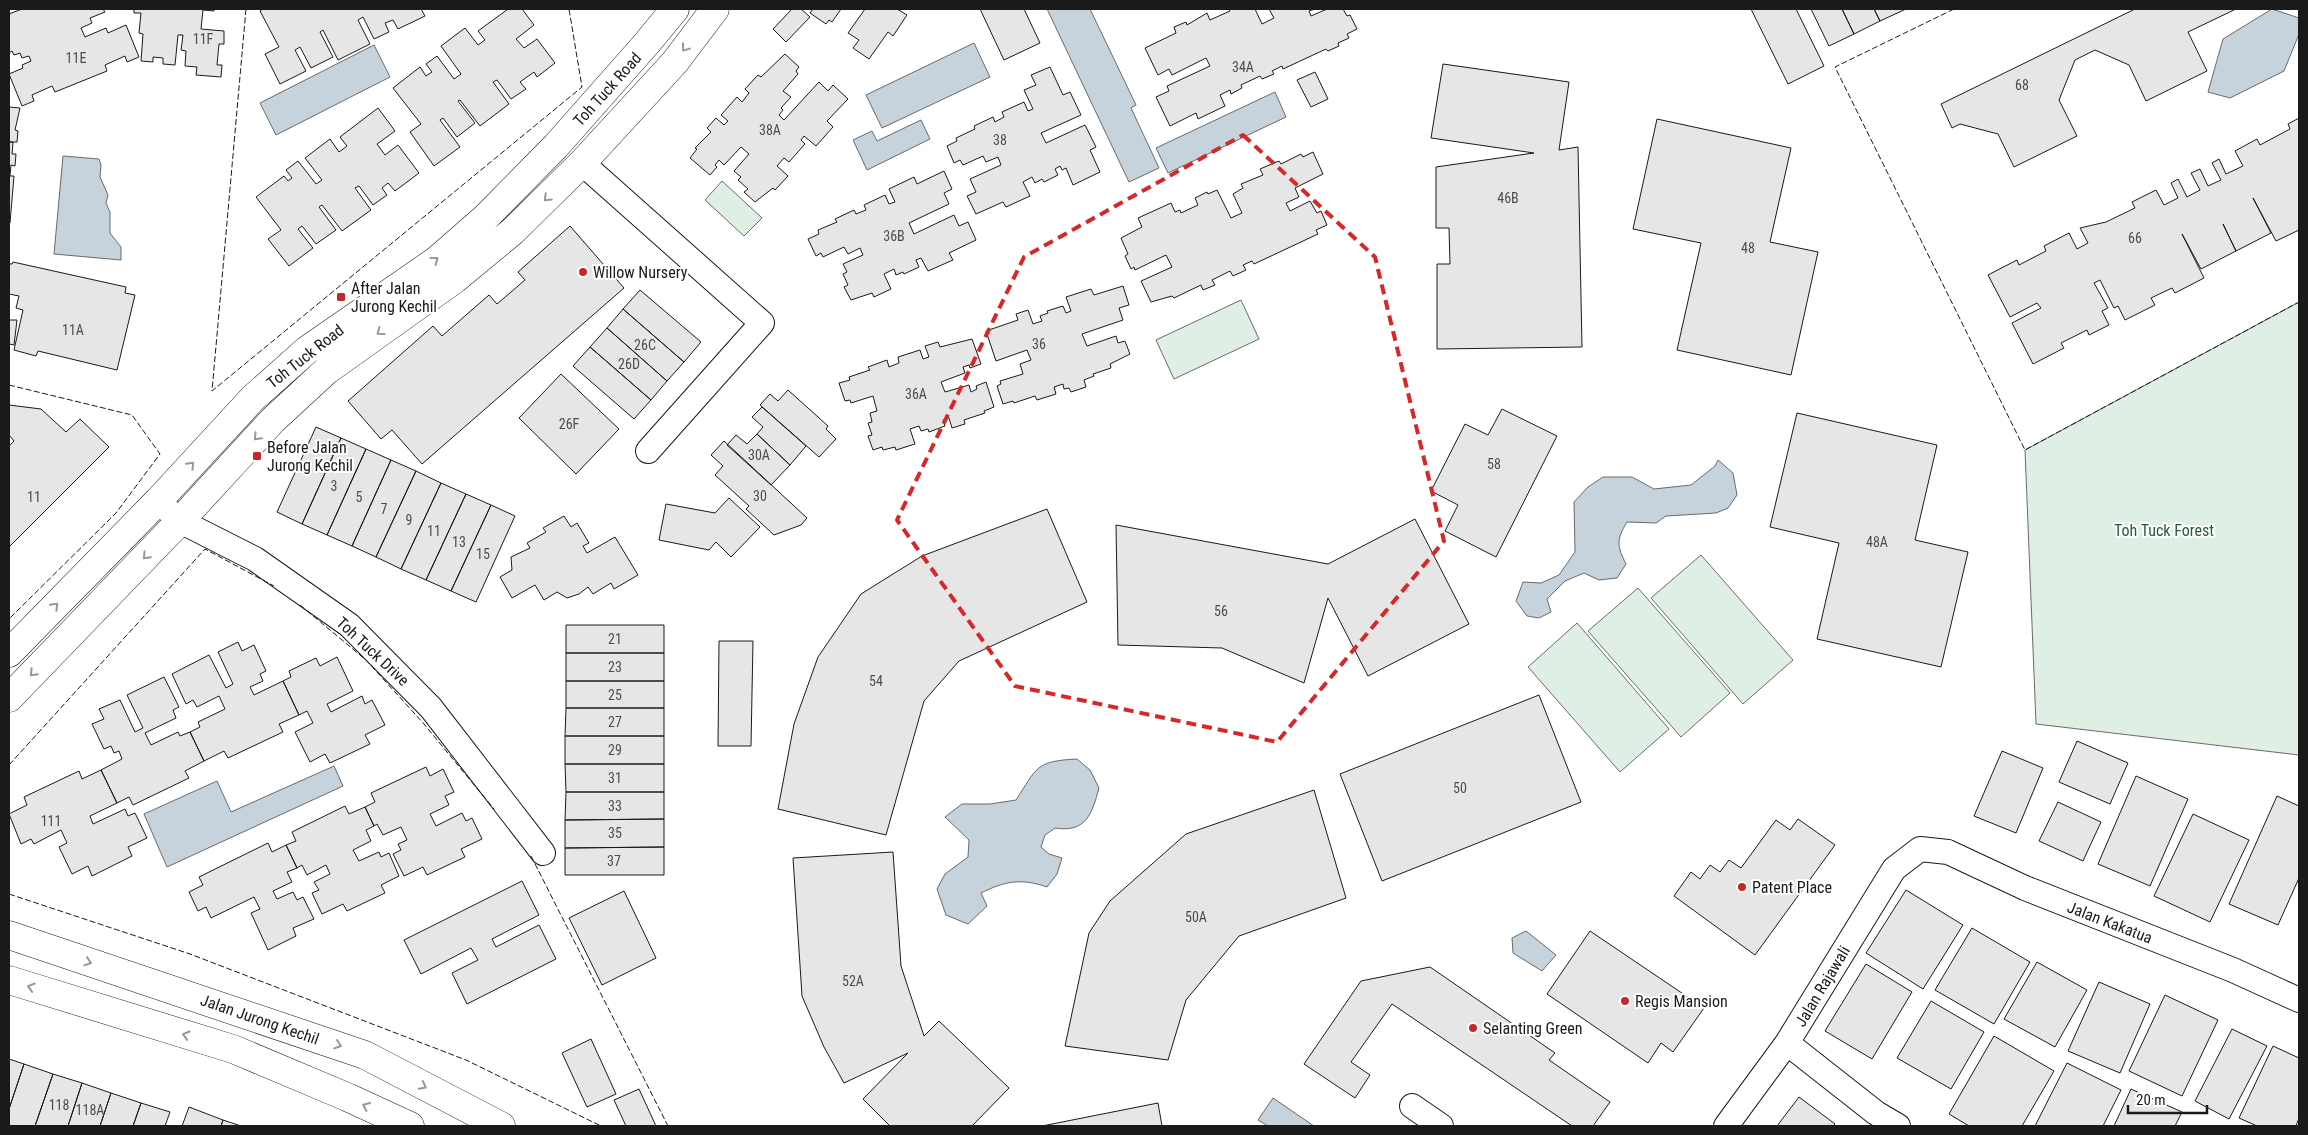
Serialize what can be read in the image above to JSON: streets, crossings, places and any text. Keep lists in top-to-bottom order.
{
  "streets": {
    "street": [
      "Toh Tuck Road",
      "Toh Tuck Drive",
      "Jalan Kakatua",
      "Jalan Rajawali",
      "Jalan Jurong Kechil"
    ]
  },
  "crossings": [
    ["Toh Tuck Road", "Toh Tuck Drive"],
    ["Jalan Kakatua", "Jalan Rajawali"]
  ],
  "parks": ["Toh Tuck Forest"],
  "places": {
    "other": [
      "Willow Nursery",
      "Patent Place",
      "Regis Mansion",
      "Selanting Green"
    ],
    "transit": ["After Jalan Jurong Kechil", "Before Jalan Jurong Kechil"]
  },
  "house_numbers": [
    "11F",
    "11E",
    "34A",
    "68",
    "38A",
    "38",
    "46B",
    "36B",
    "66",
    "48",
    "11A",
    "36",
    "26C",
    "26D",
    "36A",
    "26F",
    "30A",
    "58",
    "3",
    "30",
    "11",
    "5",
    "7",
    "9",
    "11",
    "13",
    "48A",
    "15",
    "56",
    "21",
    "23",
    "54",
    "25",
    "27",
    "29",
    "31",
    "50",
    "33",
    "111",
    "35",
    "37",
    "50A",
    "52A",
    "118",
    "118A"
  ],
  "scale_bar": "20 m"
}
